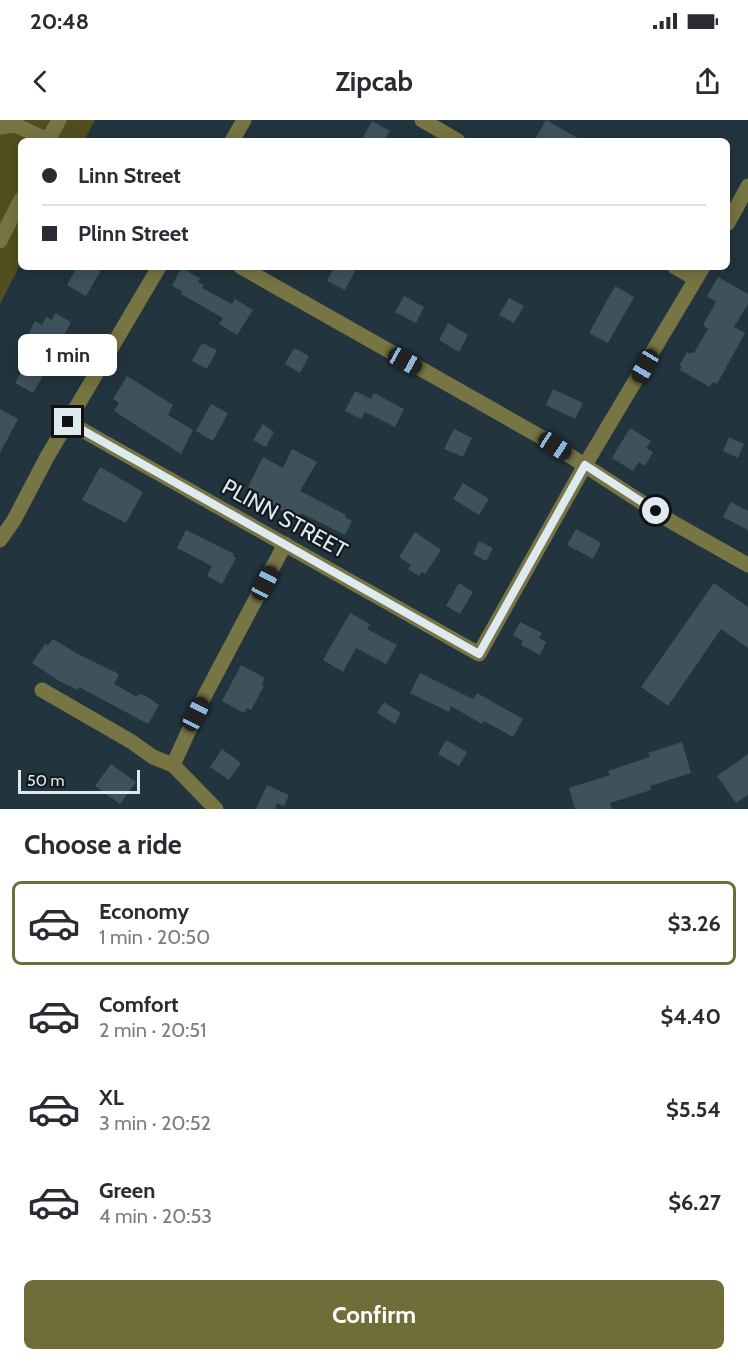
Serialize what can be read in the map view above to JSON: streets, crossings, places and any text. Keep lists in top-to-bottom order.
{
  "streets": {
    "street": ["PLINN STREET"]
  },
  "scale_bar": "50 m",
  "page": {
    "status": "20:48",
    "header": "Zipcab",
    "banner": ["Linn Street", "Plinn Street"],
    "bubble": "1 min",
    "scale": "50 m",
    "heading": "Choose a ride",
    "list": [
      {
        "name": "Economy",
        "note": "1 min · 20:50",
        "value": "$3.26"
      },
      {
        "name": "Comfort",
        "note": "2 min · 20:51",
        "value": "$4.40"
      },
      {
        "name": "XL",
        "note": "3 min · 20:52",
        "value": "$5.54"
      },
      {
        "name": "Green",
        "note": "4 min · 20:53",
        "value": "$6.27"
      }
    ],
    "buttons": "Confirm"
  }
}
